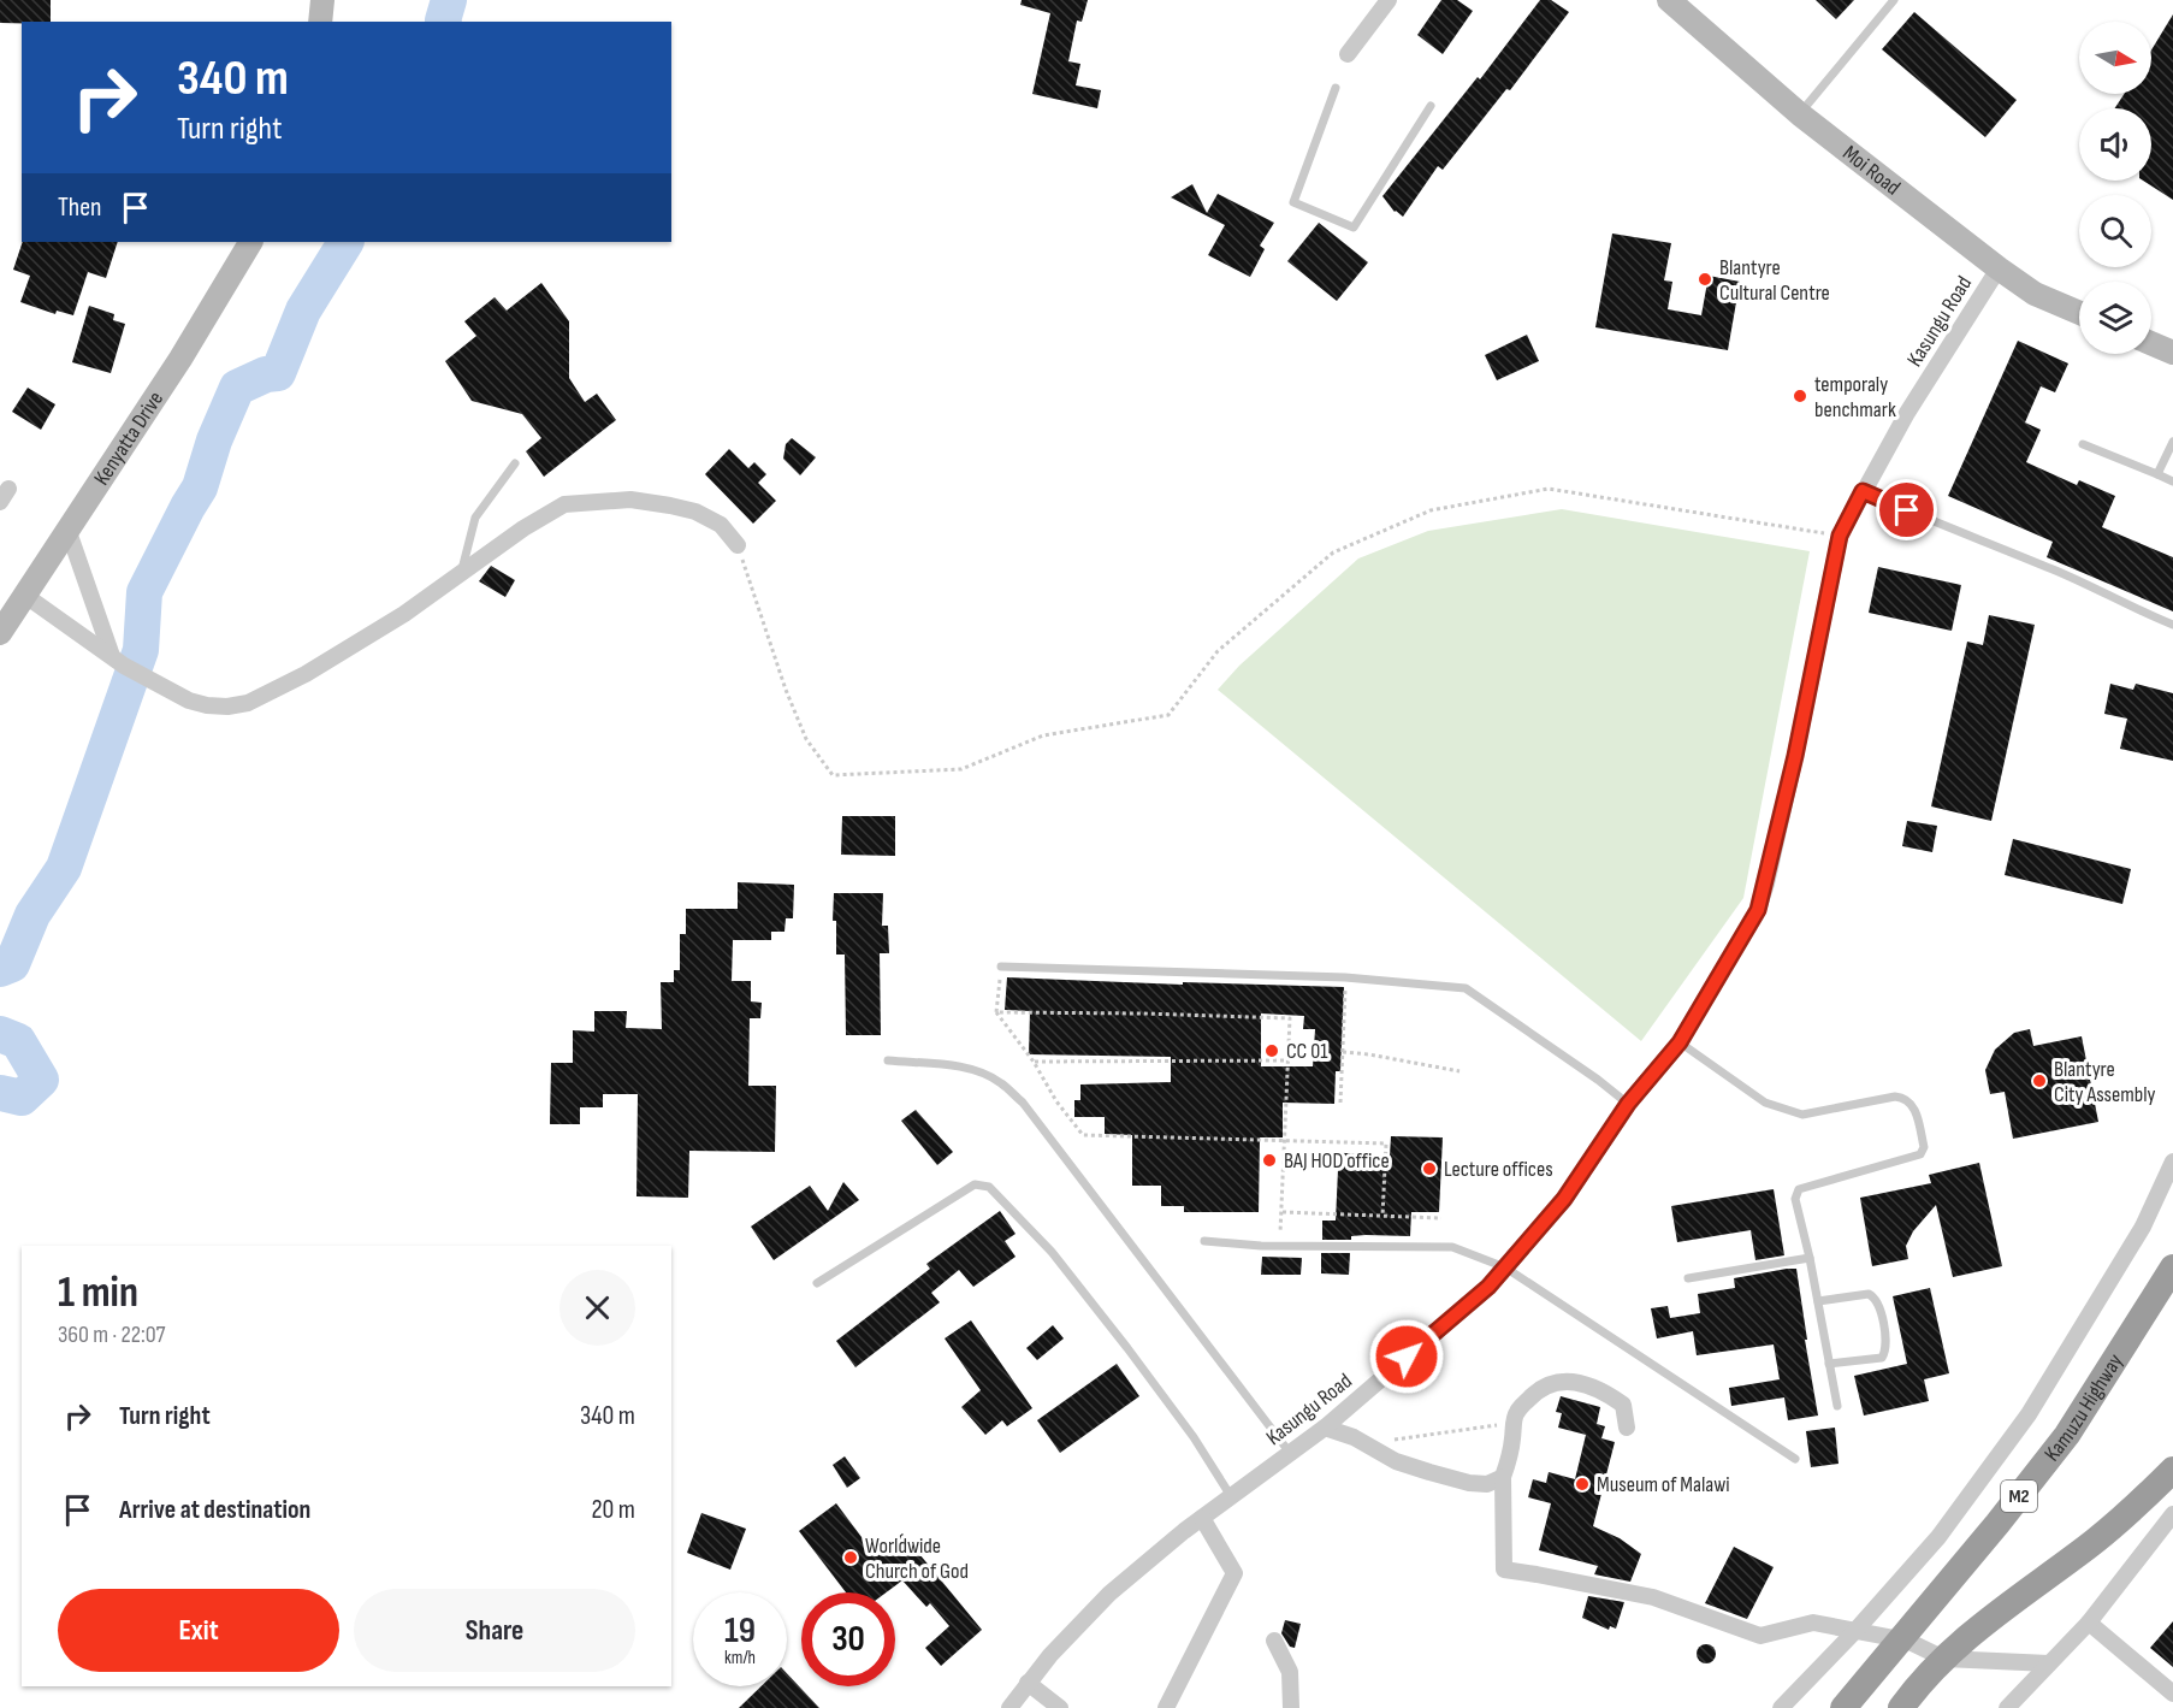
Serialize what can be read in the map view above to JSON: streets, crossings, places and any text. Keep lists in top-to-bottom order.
{
  "streets": {
    "highway": ["Kamuzu Highway", "M2"],
    "main road": ["Moi Road", "Kenyatta Drive"],
    "street": ["Kasungu Road"]
  },
  "crossings": [
    ["Moi Road", "Kasungu Road"]
  ],
  "places": [
    "Blantyre Cultural Centre",
    "temporaly benchmark",
    "CC 01",
    "Blantyre City Assembly",
    "BAJ HOD office",
    "Lecture offices",
    "Museum of Malawi",
    "Worldwide Church of God"
  ],
  "north": "right",
  "page": {
    "turn": ["340 m", "Turn right"],
    "then": "Then",
    "heading": ["1 min", "360 m · 22:07"],
    "list": [
      {
        "name": "Turn right",
        "value": "340 m"
      },
      {
        "name": "Arrive at destination",
        "value": "20 m"
      }
    ],
    "buttons": ["Exit", "Share"],
    "speed": "19 km/h",
    "limit": "30"
  }
}
